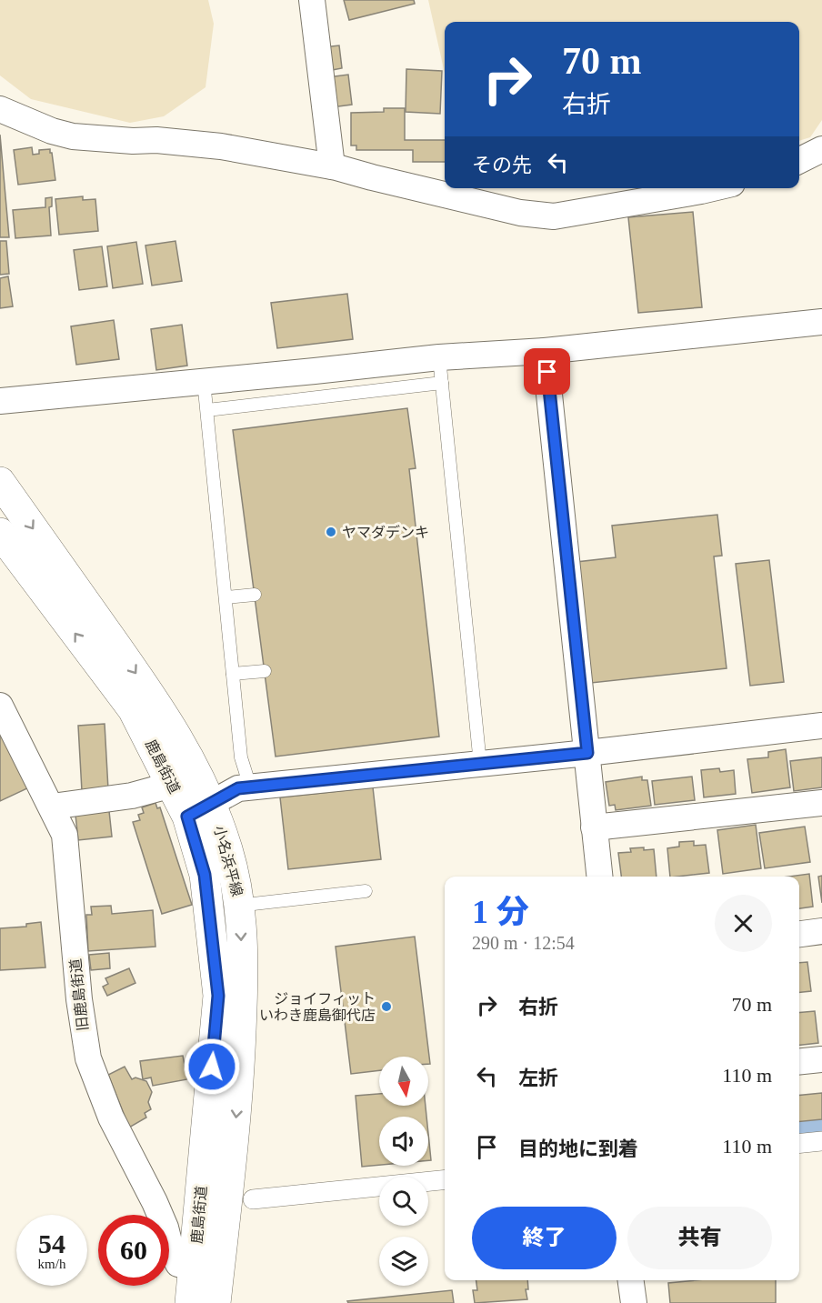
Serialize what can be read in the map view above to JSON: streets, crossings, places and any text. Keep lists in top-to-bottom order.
{
  "streets": {
    "main road": ["鹿島街道", "小名浜平線"],
    "street": ["旧鹿島街道"]
  },
  "crossings": [
    ["鹿島街道", "小名浜平線"],
    ["鹿島街道", "旧鹿島街道"]
  ],
  "one_way": ["鹿島街道", "小名浜平線"],
  "places": ["ヤマダデンキ", "ジョイフィット いわき鹿島御代店"],
  "north": "bottom",
  "page": {
    "turn": ["70 m", "右折"],
    "then": "その先",
    "heading": ["1 分", "290 m · 12:54"],
    "list": [
      {
        "name": "右折",
        "value": "70 m"
      },
      {
        "name": "左折",
        "value": "110 m"
      },
      {
        "name": "目的地に到着",
        "value": "110 m"
      }
    ],
    "buttons": ["終了", "共有"],
    "speed": "54 km/h",
    "limit": "60"
  }
}
